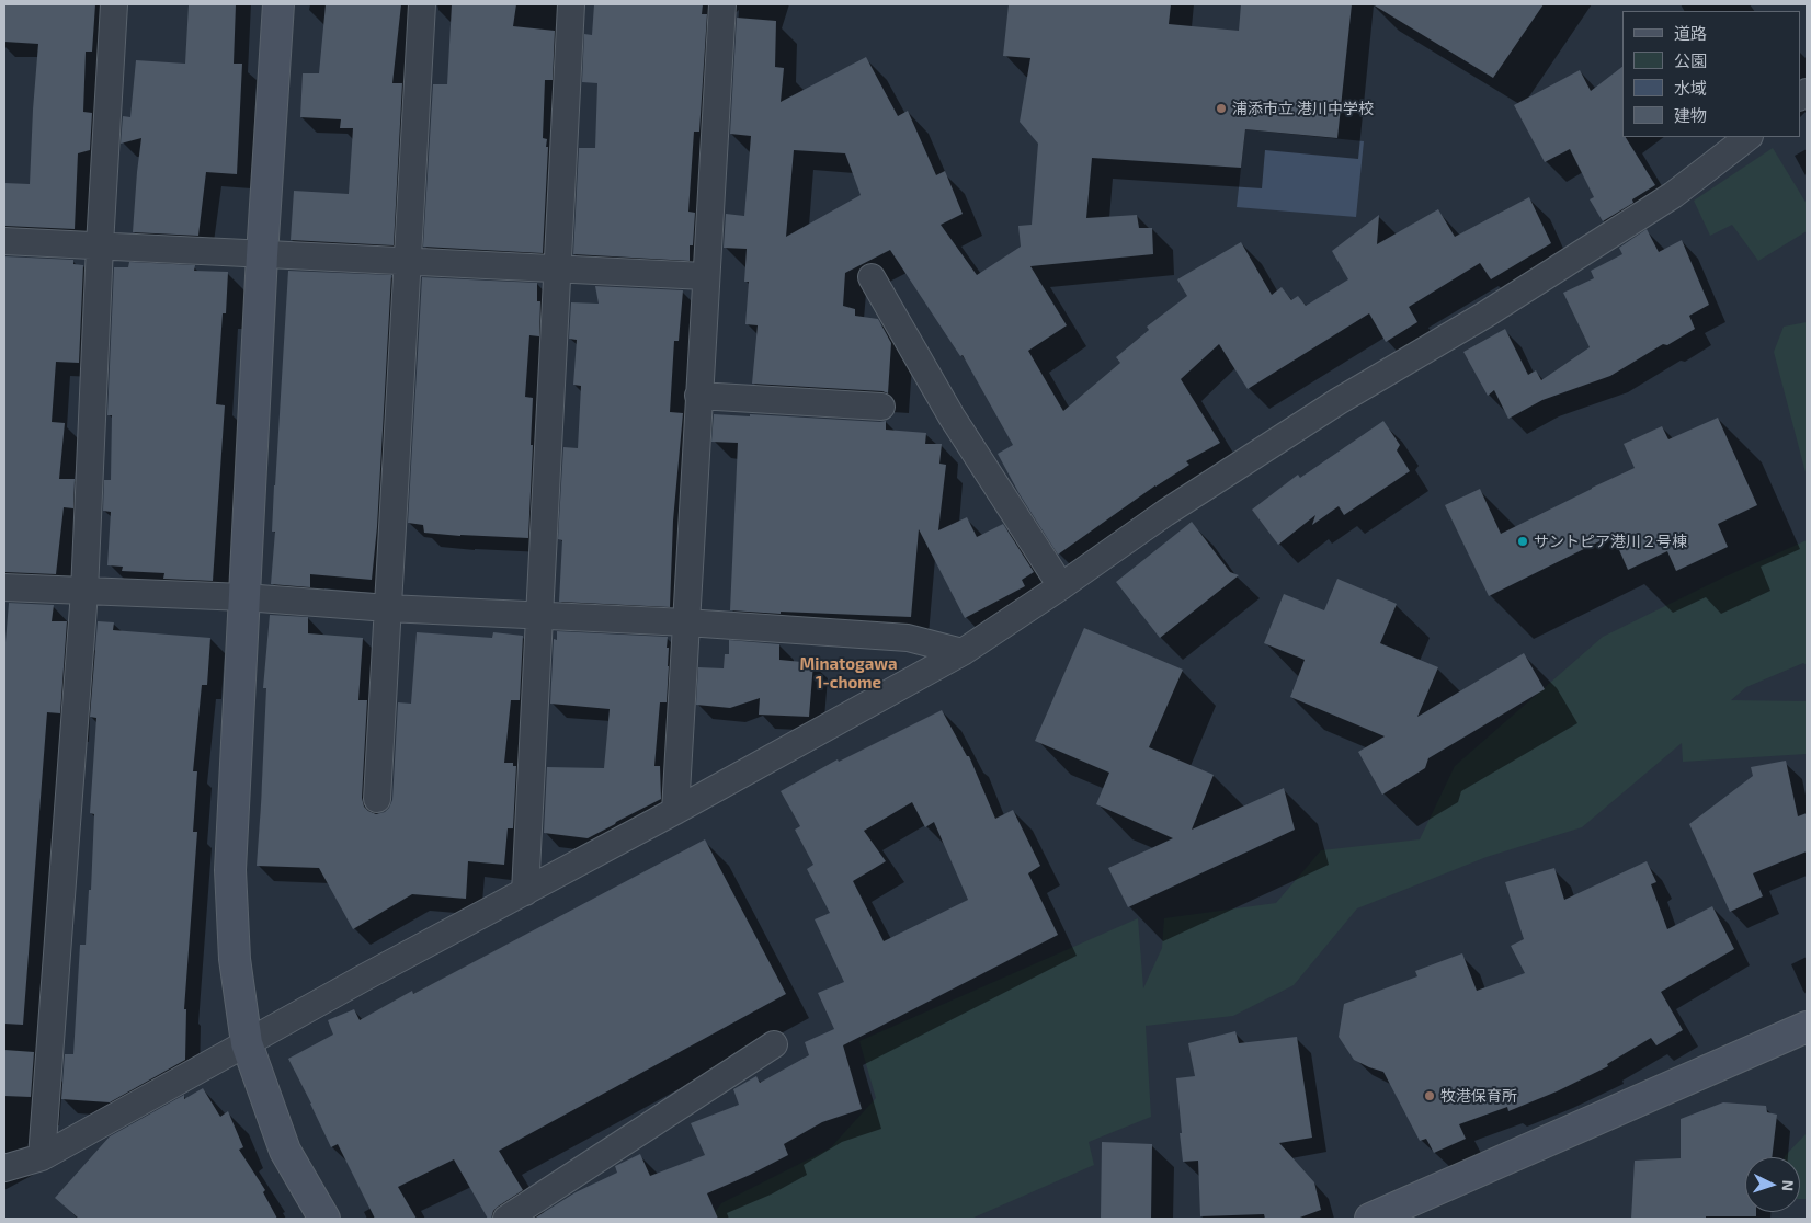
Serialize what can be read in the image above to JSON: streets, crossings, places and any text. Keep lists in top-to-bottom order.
{
  "districts": ["Minatogawa 1-chome"],
  "places": ["浦添市立 港川中学校", "サントピア港川２号棟", "牧港保育所"],
  "legend": [
    "道路",
    "公園",
    "水域",
    "建物"
  ],
  "north": "right"
}
